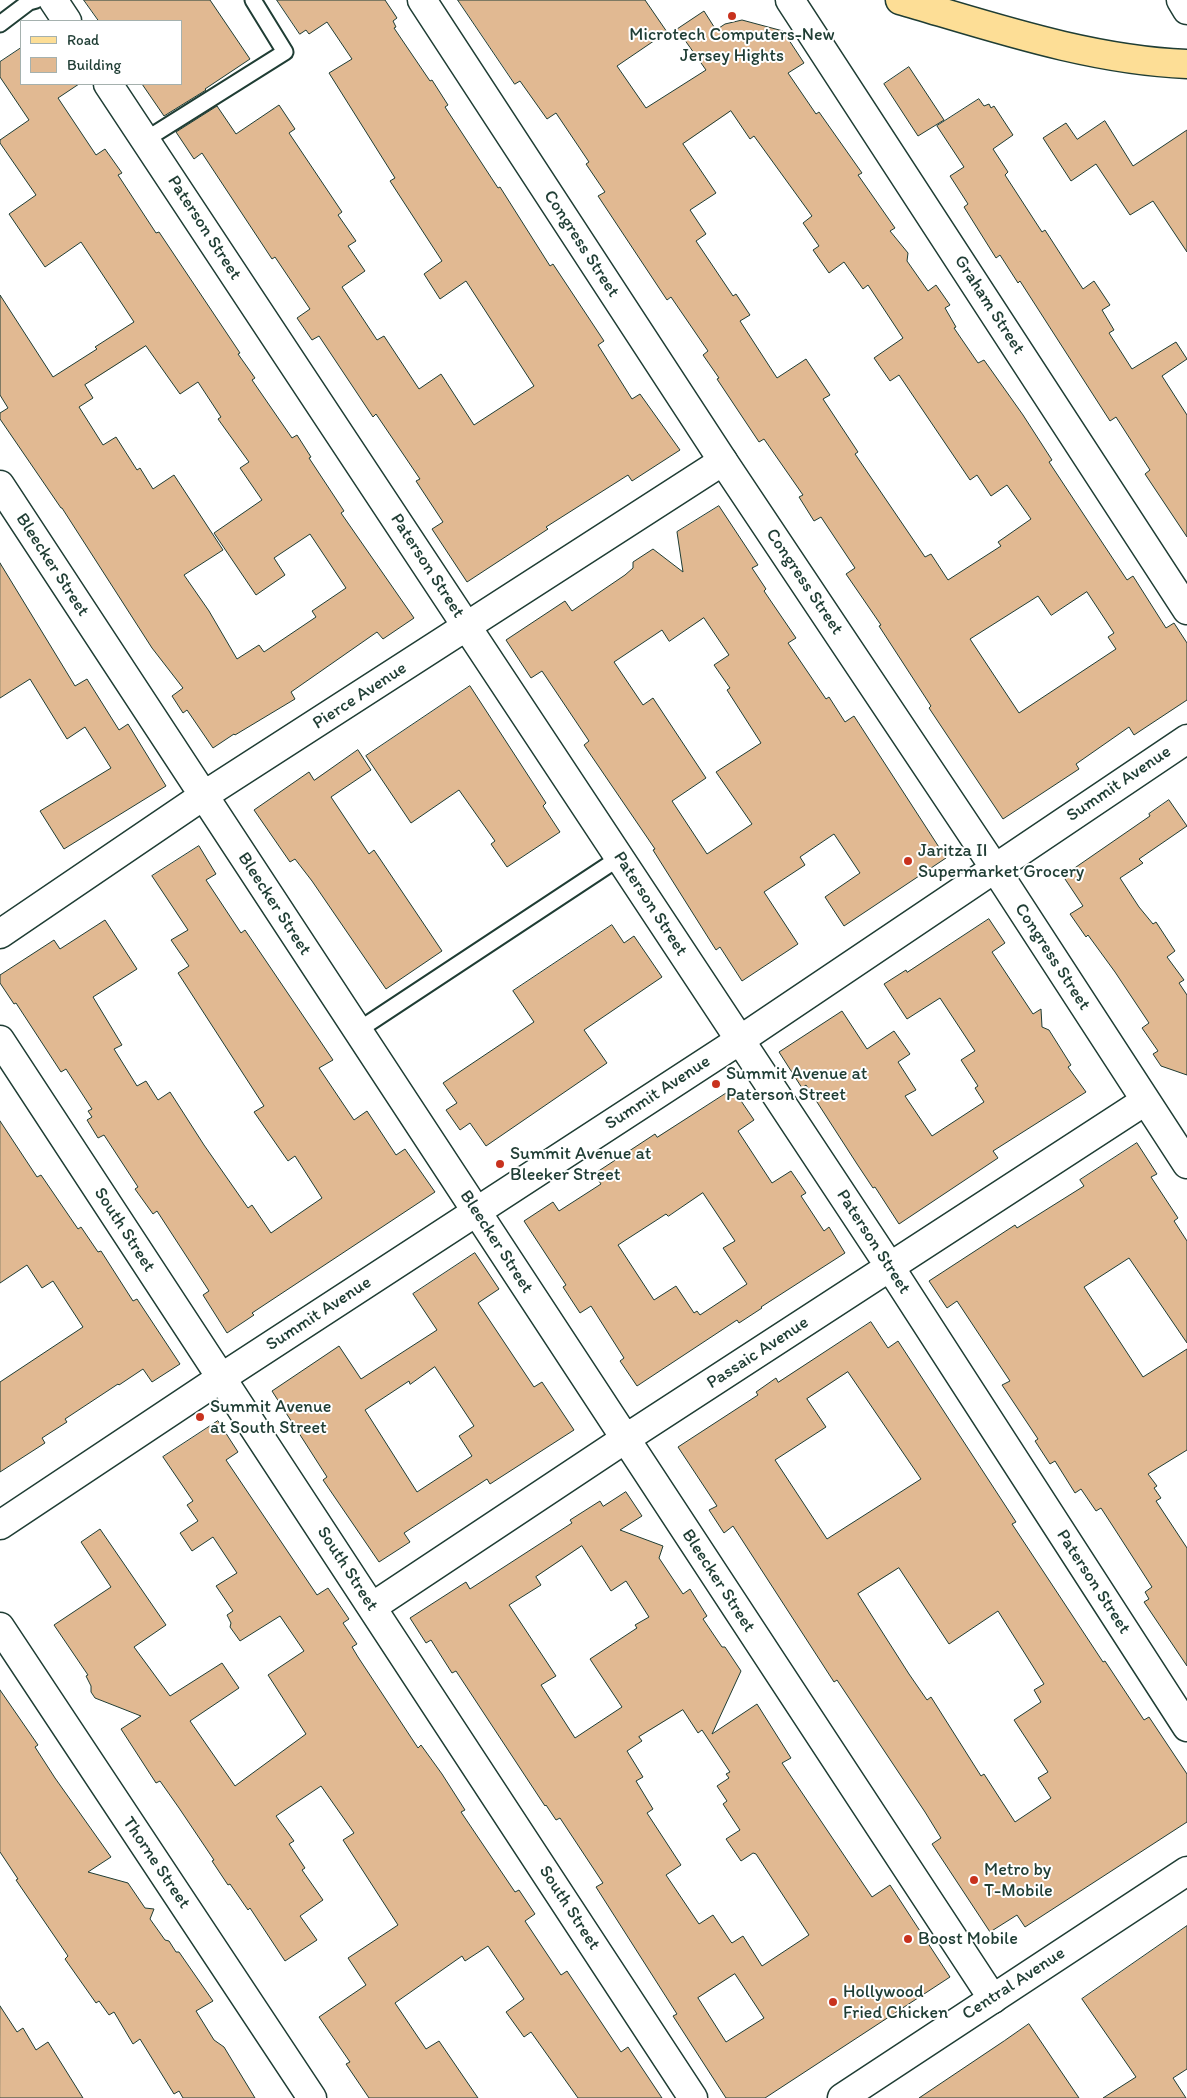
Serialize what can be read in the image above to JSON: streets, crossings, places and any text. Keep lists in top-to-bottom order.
{
  "streets": {
    "street": [
      "Paterson Street",
      "Congress Street",
      "Graham Street",
      "Bleecker Street",
      "Pierce Avenue",
      "Summit Avenue",
      "South Street",
      "Passaic Avenue",
      "Thorne Street",
      "Central Avenue"
    ]
  },
  "crossings": [
    ["Paterson Street", "Pierce Avenue"],
    ["Paterson Street", "Summit Avenue"],
    ["Paterson Street", "Passaic Avenue"],
    ["Congress Street", "Pierce Avenue"],
    ["Congress Street", "Summit Avenue"],
    ["Congress Street", "Passaic Avenue"],
    ["Bleecker Street", "Pierce Avenue"],
    ["Bleecker Street", "Summit Avenue"],
    ["Bleecker Street", "Passaic Avenue"],
    ["Bleecker Street", "Central Avenue"],
    ["Summit Avenue", "South Street"],
    ["South Street", "Passaic Avenue"]
  ],
  "places": [
    "Microtech Computers-New Jersey Hights",
    "Jaritza II Supermarket Grocery",
    "Summit Avenue at Paterson Street",
    "Summit Avenue at Bleeker Street",
    "Summit Avenue at South Street",
    "Metro by T-Mobile",
    "Boost Mobile",
    "Hollywood Fried Chicken"
  ],
  "legend": ["Road", "Building"]
}
